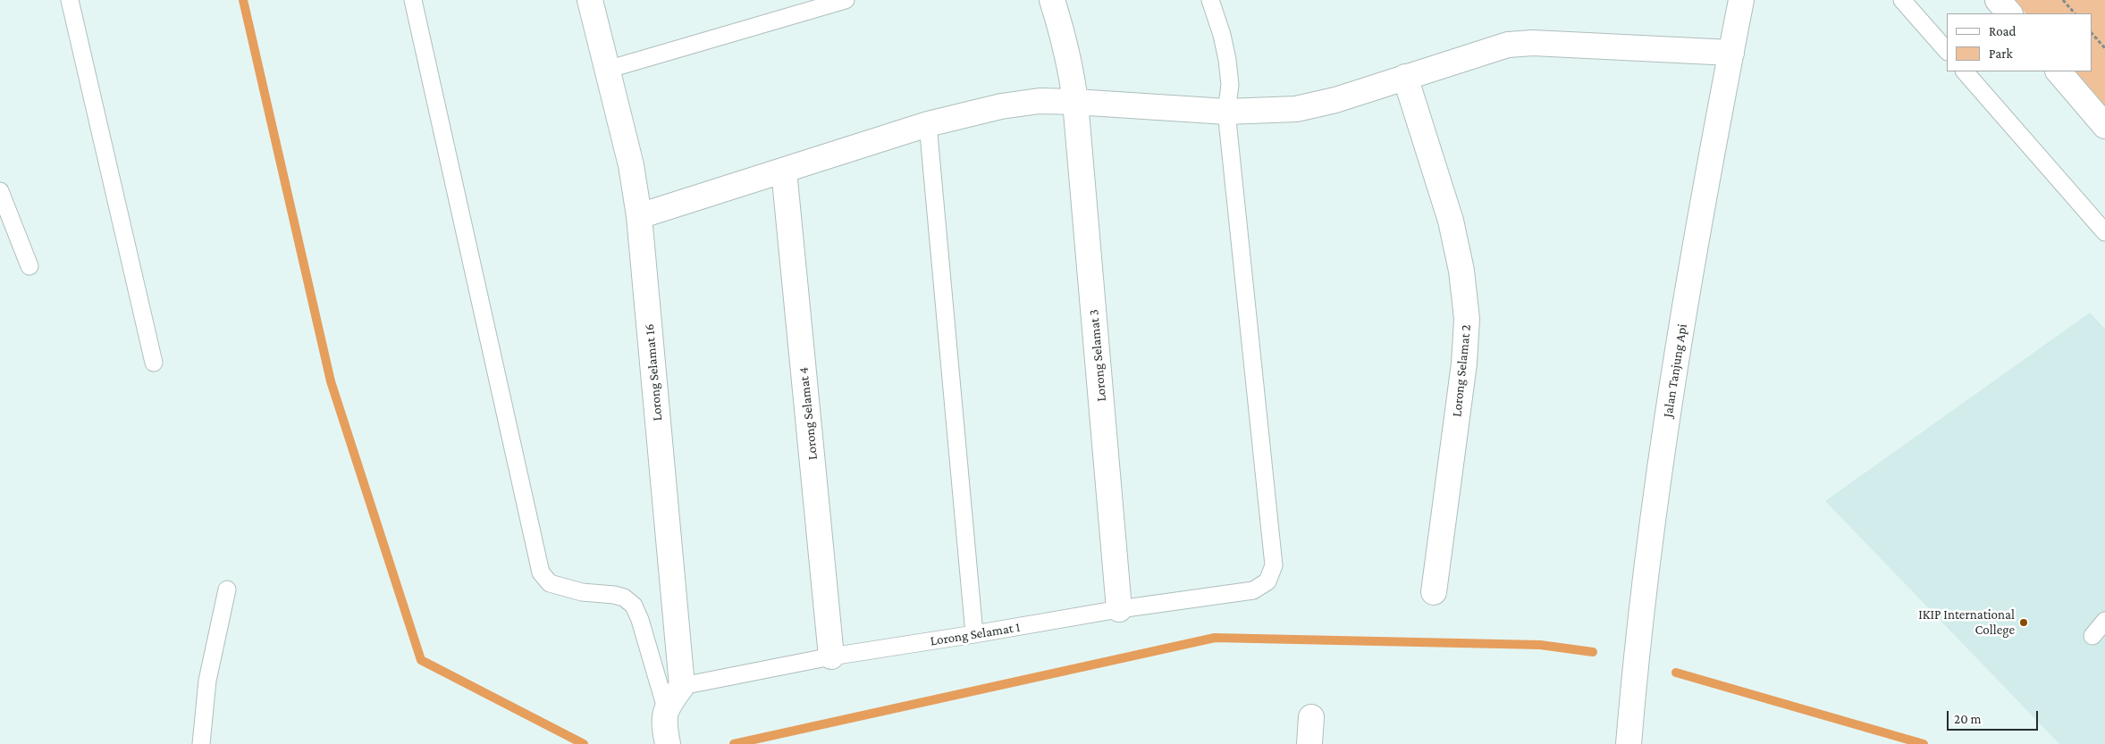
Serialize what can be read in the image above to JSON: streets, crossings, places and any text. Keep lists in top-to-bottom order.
{
  "streets": {
    "street": [
      "Lorong Selamat 3",
      "Lorong Selamat 2",
      "Jalan Tanjung Api",
      "Lorong Selamat 16",
      "Lorong Selamat 4"
    ],
    "lane": ["Lorong Selamat 1"]
  },
  "crossings": [
    ["Lorong Selamat 3", "Lorong Selamat 1"],
    ["Lorong Selamat 16", "Lorong Selamat 1"],
    ["Lorong Selamat 4", "Lorong Selamat 1"]
  ],
  "places": ["IKIP International College"],
  "legend": ["Road", "Park"],
  "scale_bar": "20 m"
}
